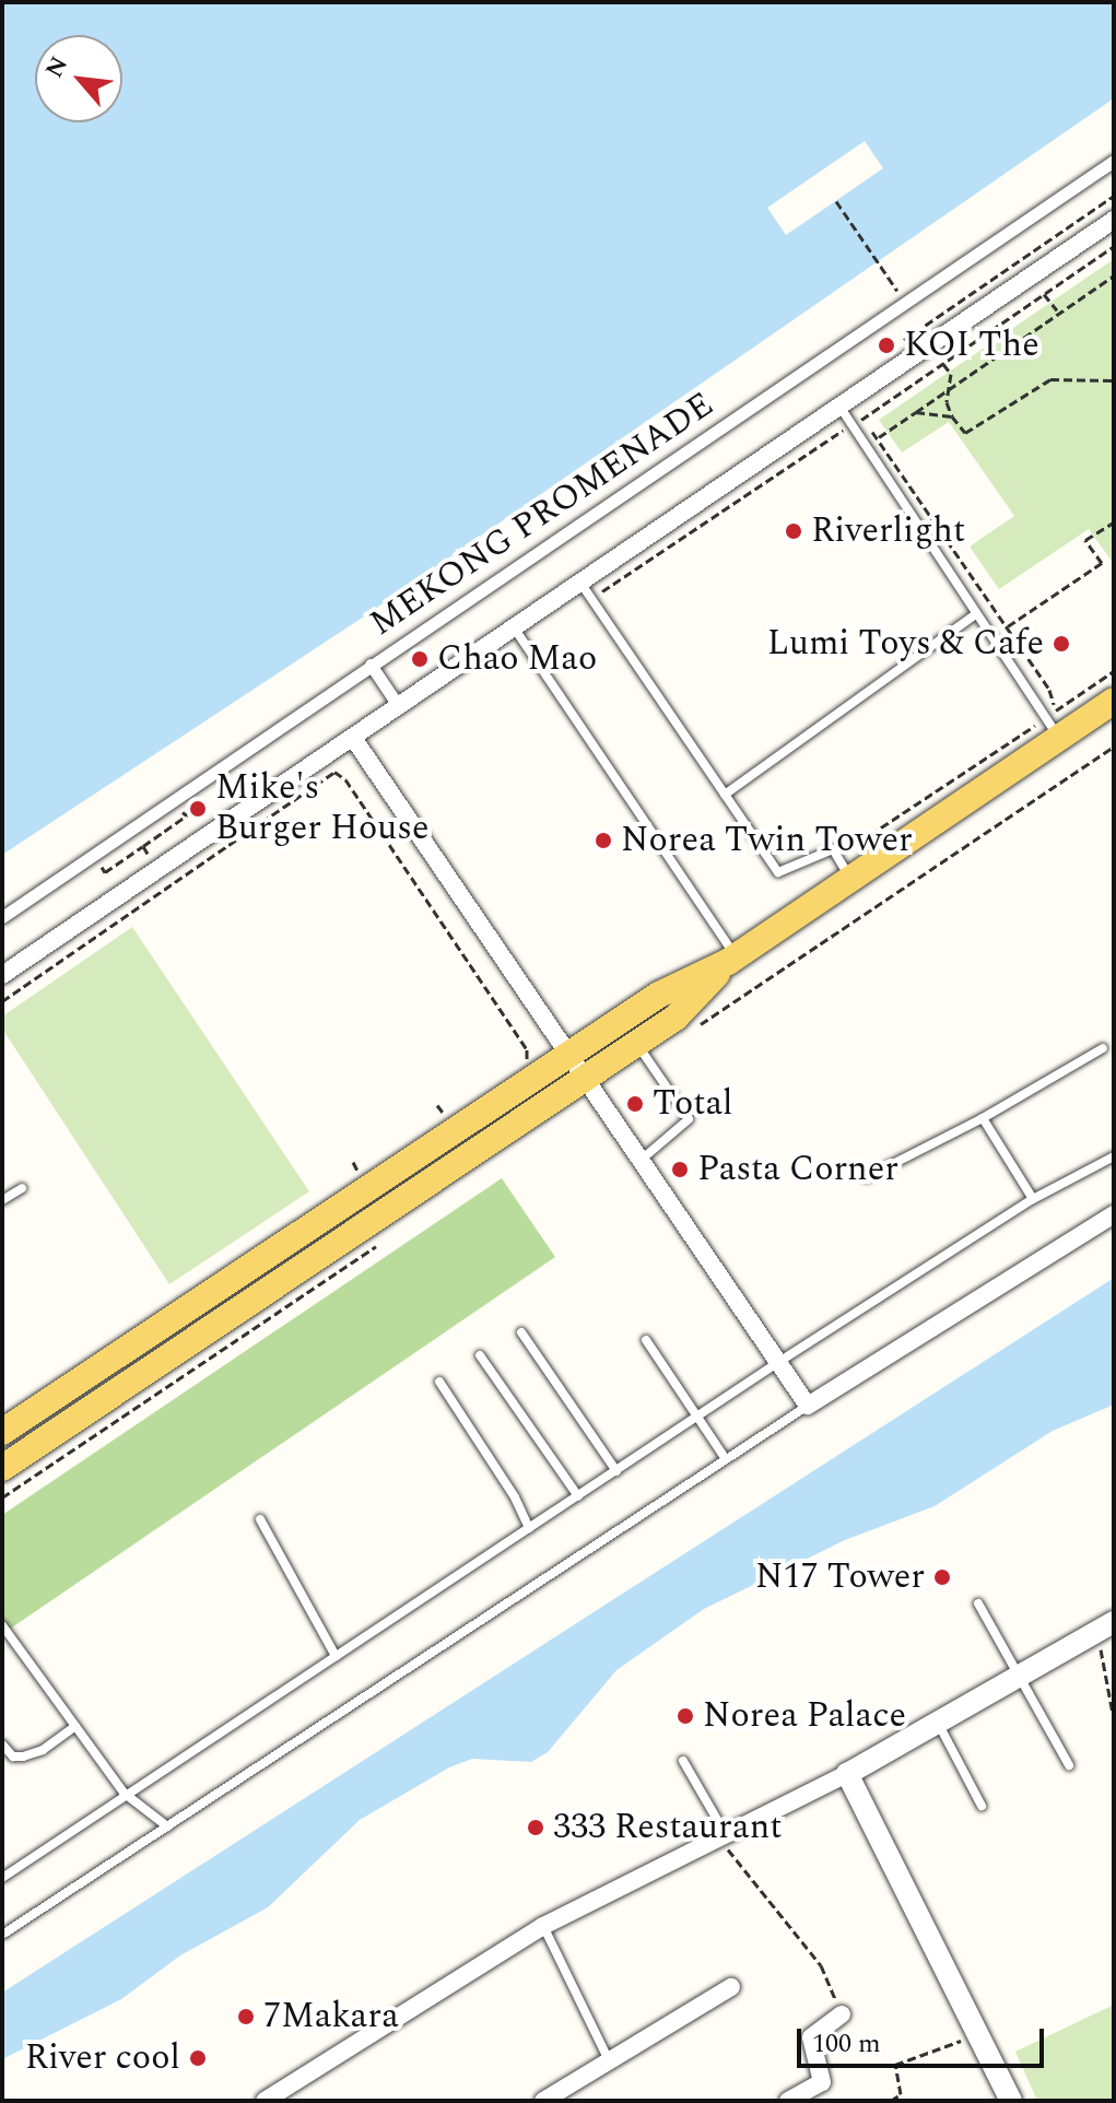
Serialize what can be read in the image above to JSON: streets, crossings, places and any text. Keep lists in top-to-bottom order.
{
  "streets": {
    "street": ["MEKONG PROMENADE"]
  },
  "places": [
    "KOI The",
    "Riverlight",
    "Lumi Toys & Cafe",
    "Chao Mao",
    "Mike's Burger House",
    "Norea Twin Tower",
    "Total",
    "Pasta Corner",
    "N17 Tower",
    "Norea Palace",
    "333 Restaurant",
    "7Makara",
    "River cool"
  ],
  "scale_bar": "100 m",
  "north": "top left"
}
